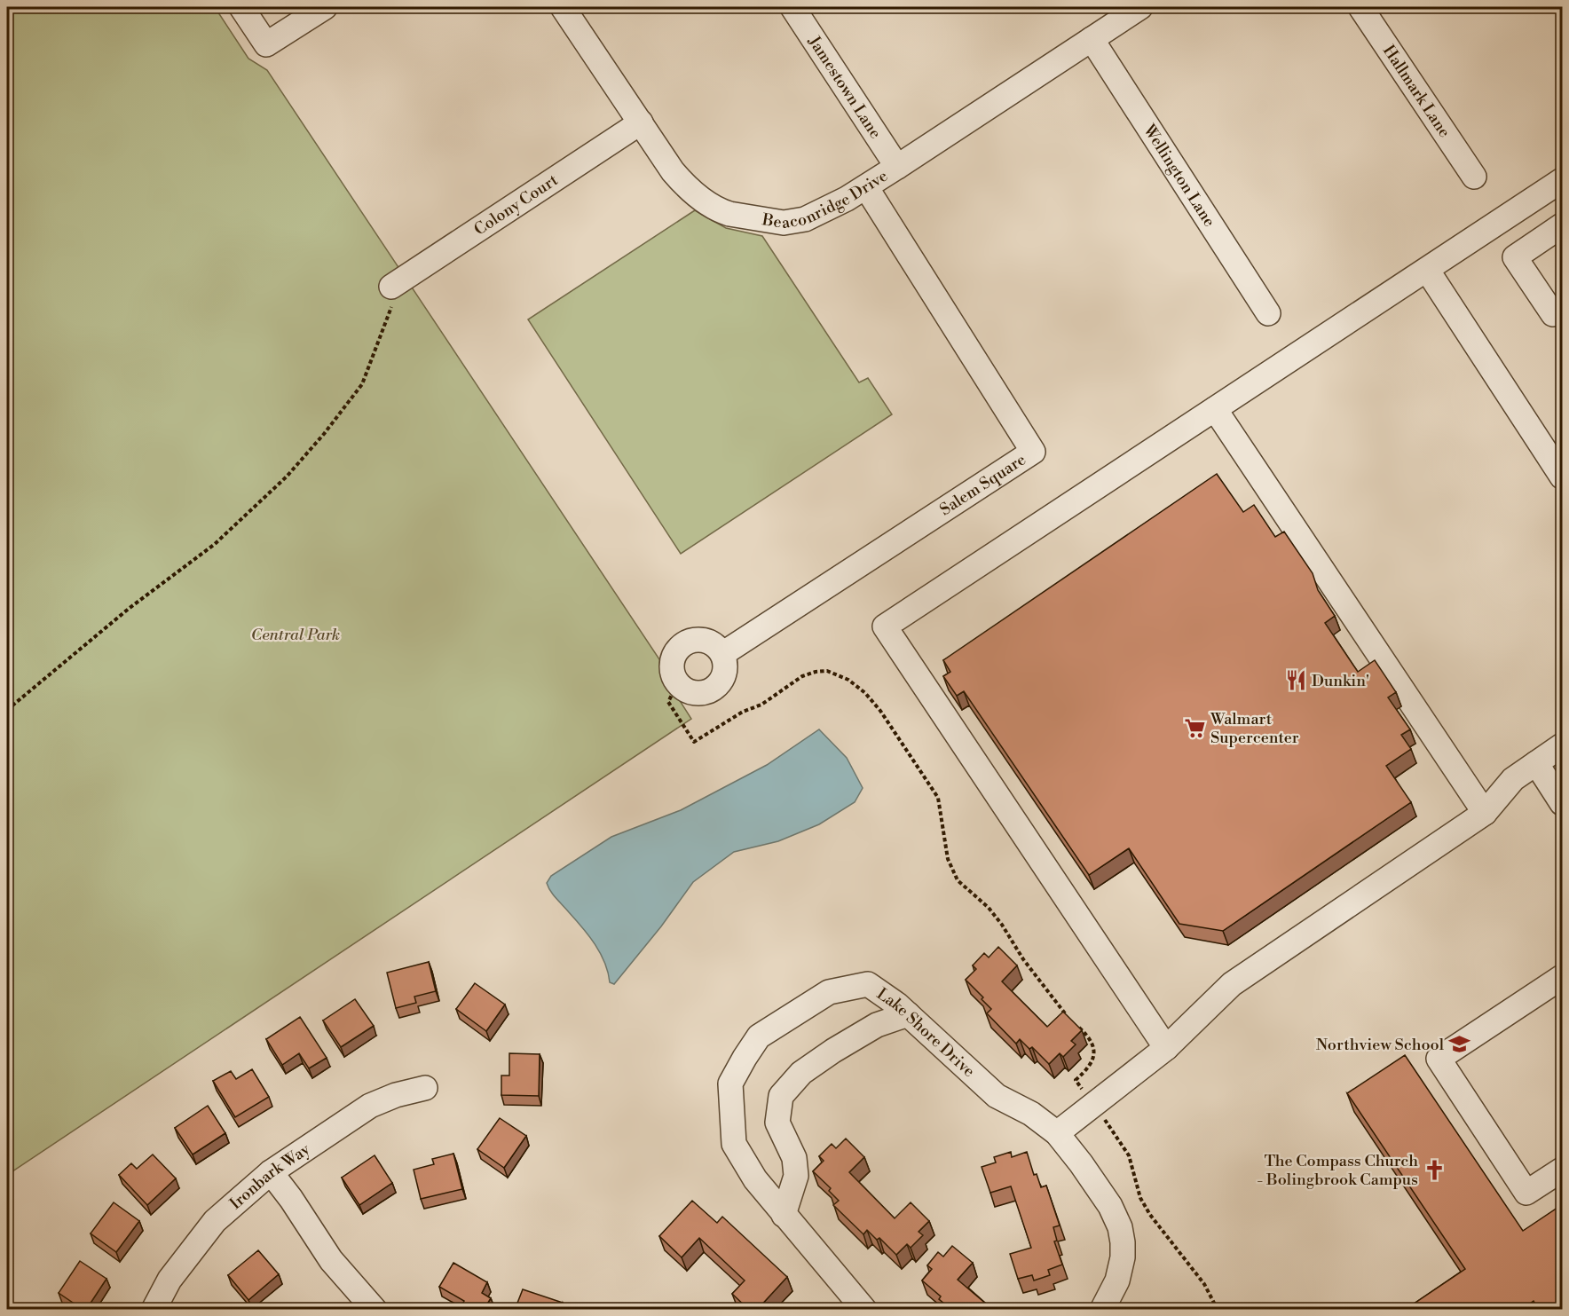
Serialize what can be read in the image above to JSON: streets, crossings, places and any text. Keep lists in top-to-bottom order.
{
  "streets": {
    "street": [
      "Jamestown Lane",
      "Hallmark Lane",
      "Wellington Lane",
      "Beaconridge Drive",
      "Colony Court",
      "Salem Square",
      "Lake Shore Drive",
      "Ironbark Way"
    ]
  },
  "crossings": [
    ["Jamestown Lane", "Beaconridge Drive"],
    ["Wellington Lane", "Beaconridge Drive"],
    ["Beaconridge Drive", "Colony Court"],
    ["Beaconridge Drive", "Salem Square"]
  ],
  "parks": ["Central Park"],
  "places": {
    "restaurant": ["Dunkin'"],
    "supermarket": ["Walmart Supercenter"],
    "school or university": ["Northview School"],
    "church": ["The Compass Church - Bolingbrook Campus"]
  }
}
